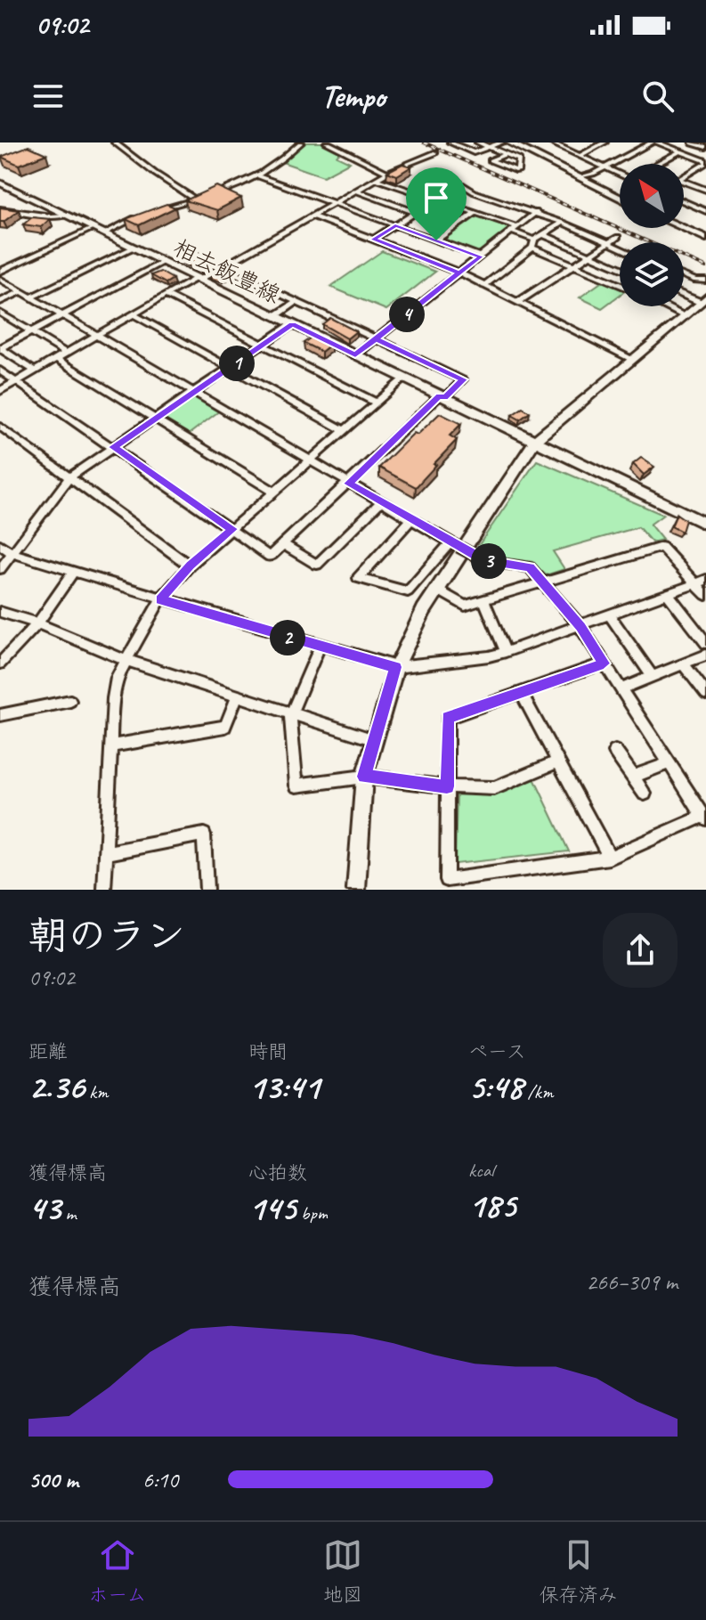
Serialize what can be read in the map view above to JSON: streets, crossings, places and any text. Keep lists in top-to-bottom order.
{
  "streets": {
    "street": ["相去飯豊線"]
  },
  "north": "top left",
  "page": {
    "status": "09:02",
    "header": "Tempo",
    "pins": [
      "4",
      "1",
      "3",
      "2"
    ],
    "heading": ["朝のラン", "09:02"],
    "stats": [
      ["距離", "2.36 km"],
      ["時間", "13:41"],
      ["ペース", "5:48 /km"],
      ["獲得標高", "43 m"],
      ["心拍数", "145 bpm"],
      ["kcal", "185"]
    ],
    "chart": ["獲得標高", "266–309 m"],
    "list": [
      {
        "name": "500 m",
        "note": "6:10"
      }
    ],
    "tabs": ["ホーム", "地図", "保存済み"]
  }
}
